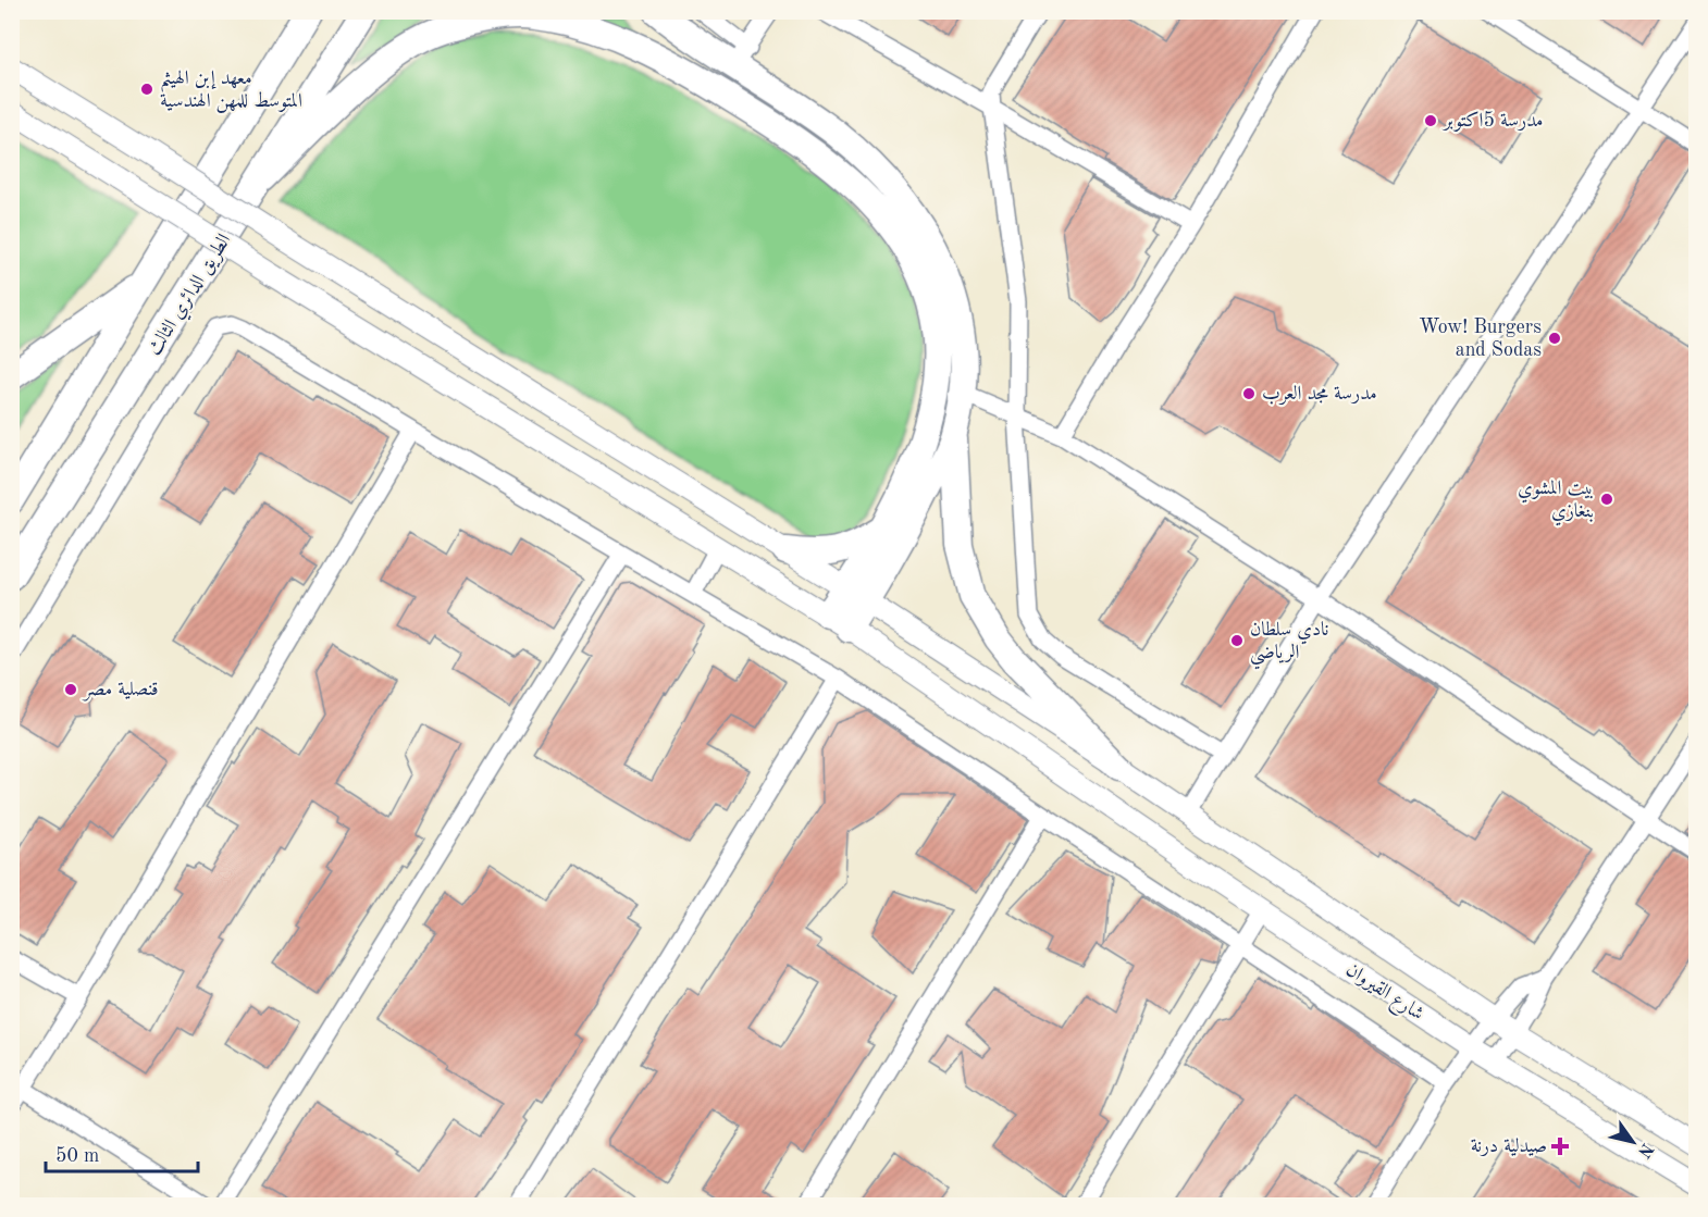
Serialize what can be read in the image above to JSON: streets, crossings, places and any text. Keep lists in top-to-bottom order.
{
  "streets": {
    "highway": ["الطريق الدائري الثالث"],
    "main road": ["شارع القيروان"]
  },
  "places": {
    "other": [
      "معهد إبن الهيثم المتوسط للمهن الهندسية",
      "مدرسة 5اكتوبر",
      "Wow! Burgers and Sodas",
      "مدرسة مجد العرب",
      "بيت المشوي بنغازي",
      "نادي سلطان الرياضي",
      "قنصلية مصر"
    ],
    "health": ["صيدلية درنة"]
  },
  "scale_bar": "50 m",
  "north": "bottom right"
}
